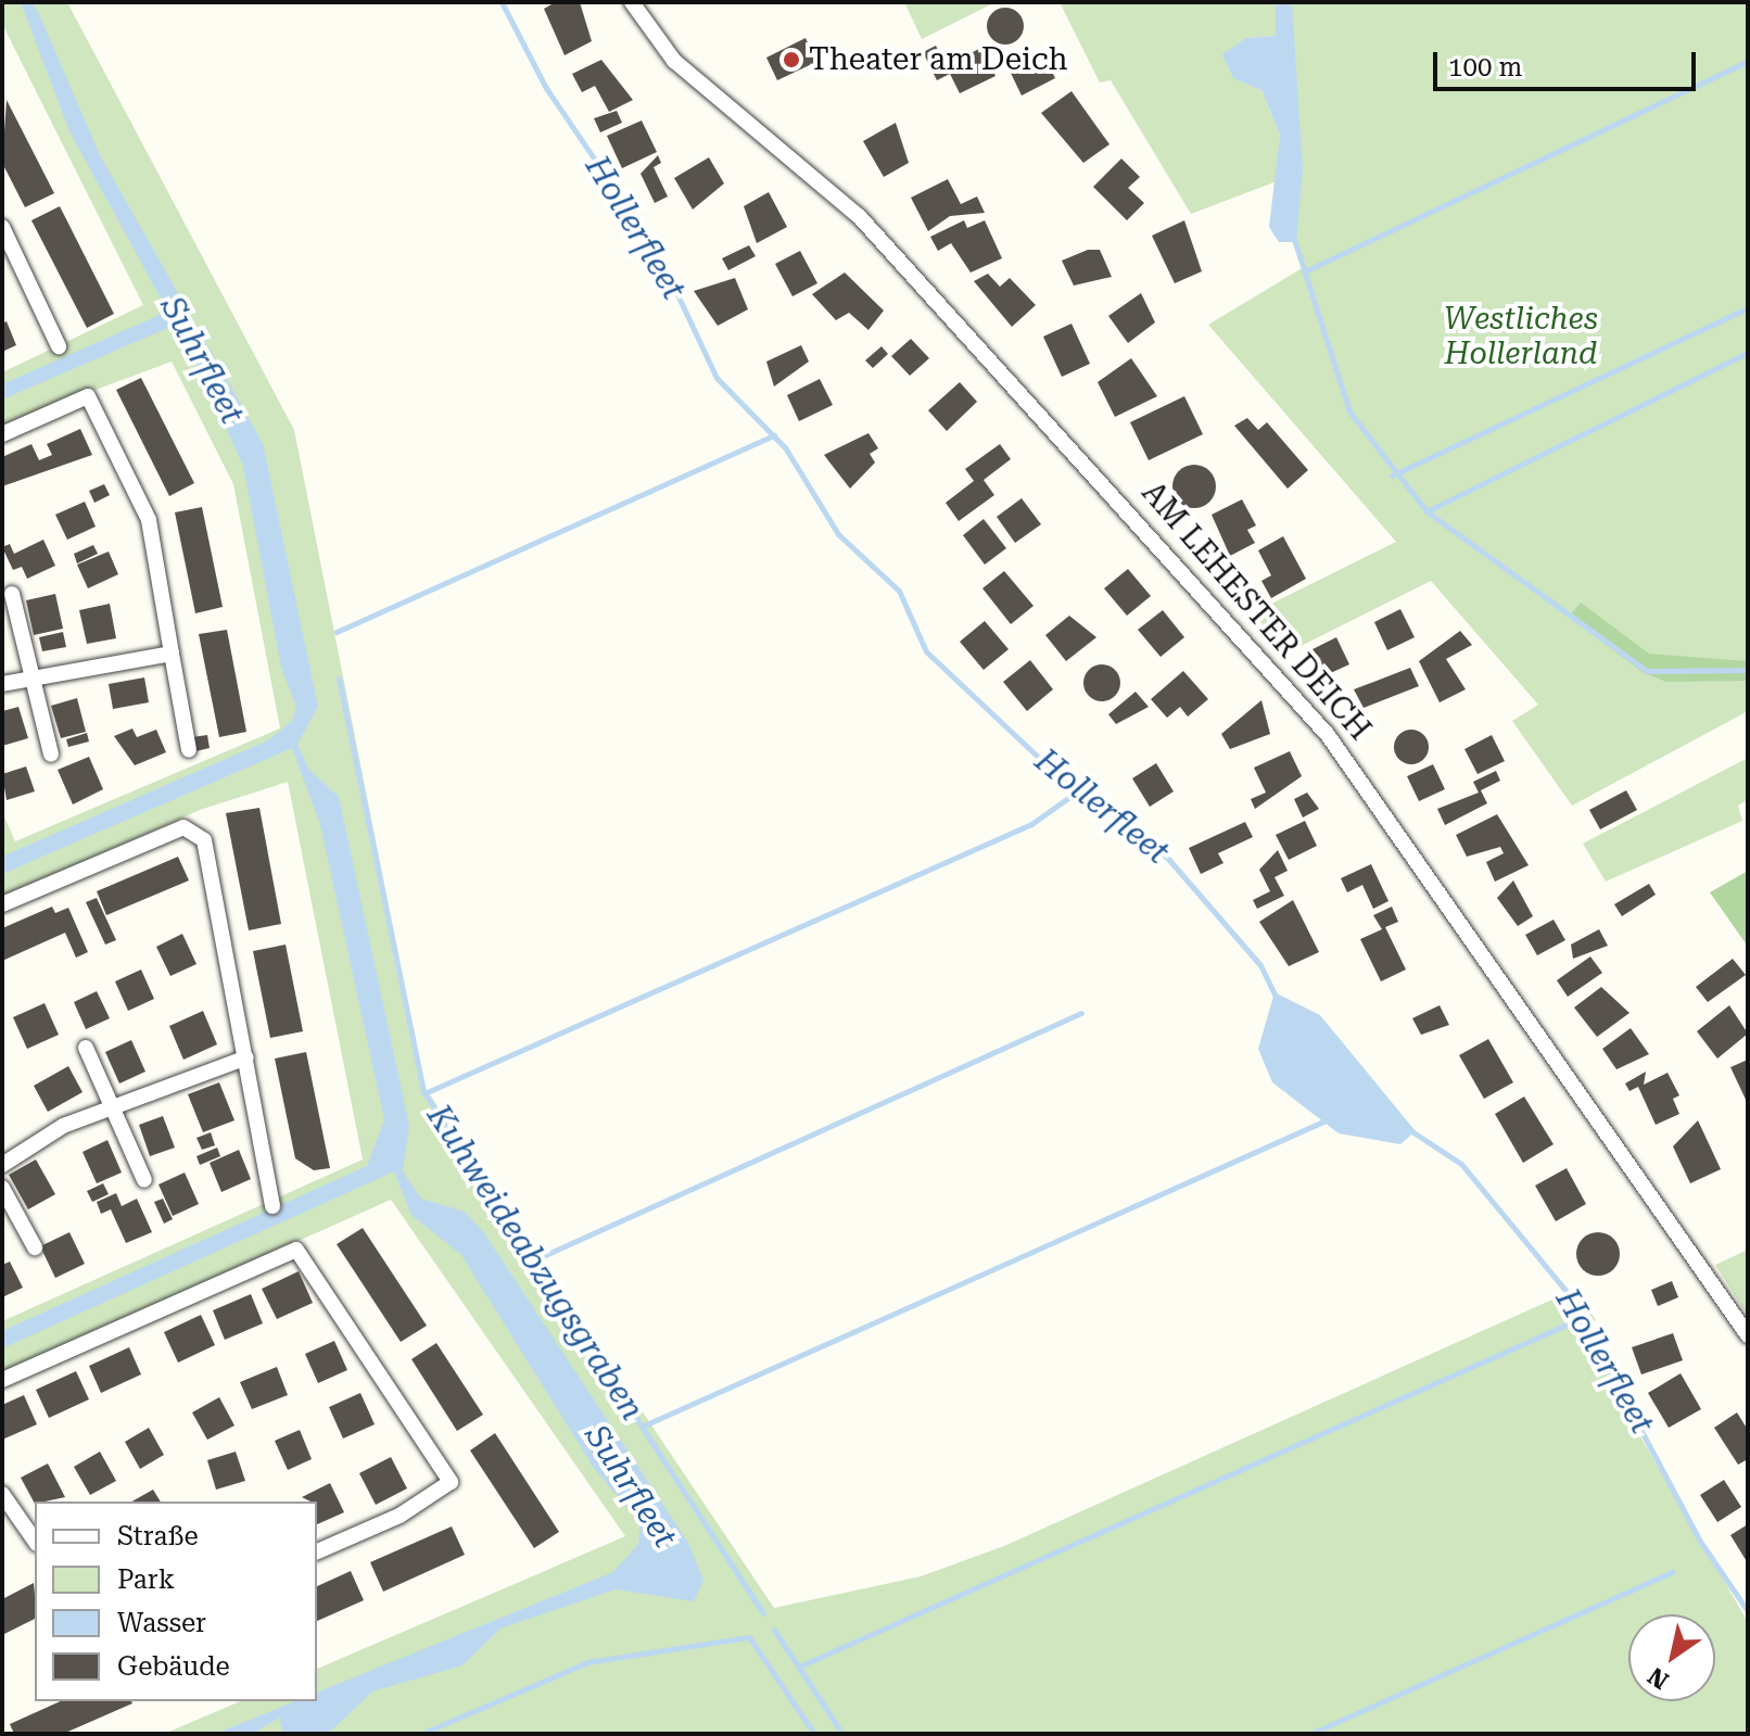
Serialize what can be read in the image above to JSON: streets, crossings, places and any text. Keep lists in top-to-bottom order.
{
  "streets": {
    "street": ["AM LEHESTER DEICH"]
  },
  "water": ["Hollerfleet", "Suhrfleet", "Kuhweideabzugsgraben"],
  "parks": ["Westliches Hollerland"],
  "places": ["Theater am Deich"],
  "legend": [
    "Straße",
    "Park",
    "Wasser",
    "Gebäude"
  ],
  "scale_bar": "100 m",
  "north": "bottom left"
}
